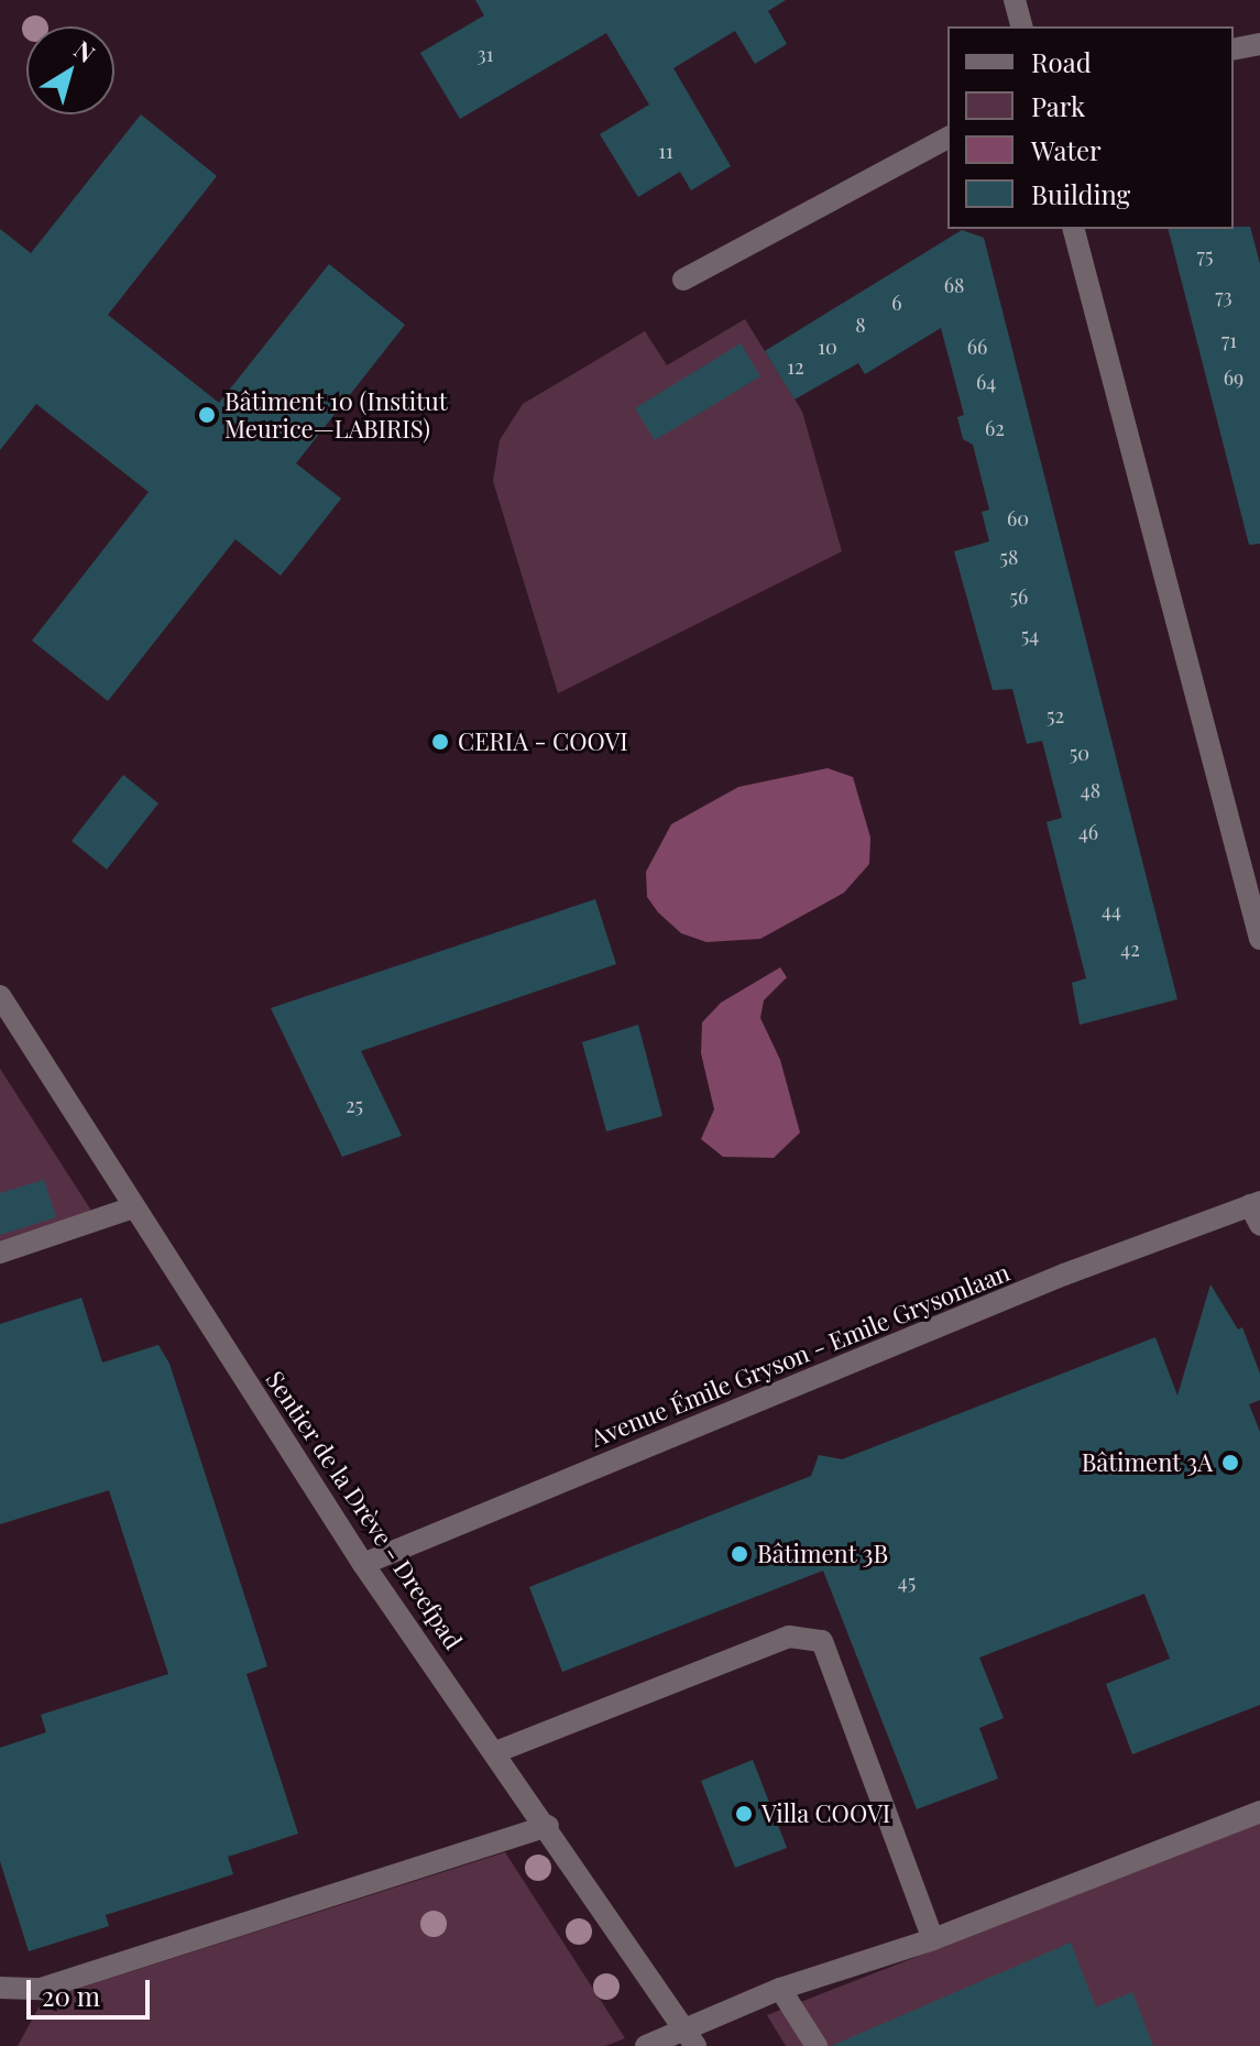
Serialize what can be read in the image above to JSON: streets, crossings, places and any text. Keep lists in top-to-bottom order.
{
  "streets": {
    "street": ["Avenue Émile Gryson - Emile Grysonlaan", "Sentier de la Drève - Dreefpad"]
  },
  "crossings": [
    ["Avenue Émile Gryson - Emile Grysonlaan", "Sentier de la Drève - Dreefpad"]
  ],
  "places": [
    "Bâtiment 10 (Institut Meurice—LABIRIS)",
    "CERIA - COOVI",
    "Bâtiment 3A",
    "Bâtiment 3B",
    "Villa COOVI"
  ],
  "house_numbers": [
    "31",
    "11",
    "75",
    "68",
    "73",
    "6",
    "8",
    "71",
    "10",
    "66",
    "12",
    "69",
    "64",
    "62",
    "60",
    "58",
    "56",
    "54",
    "52",
    "50",
    "48",
    "46",
    "44",
    "42",
    "25",
    "45"
  ],
  "legend": [
    "Road",
    "Park",
    "Water",
    "Building"
  ],
  "scale_bar": "20 m",
  "north": "top right"
}
